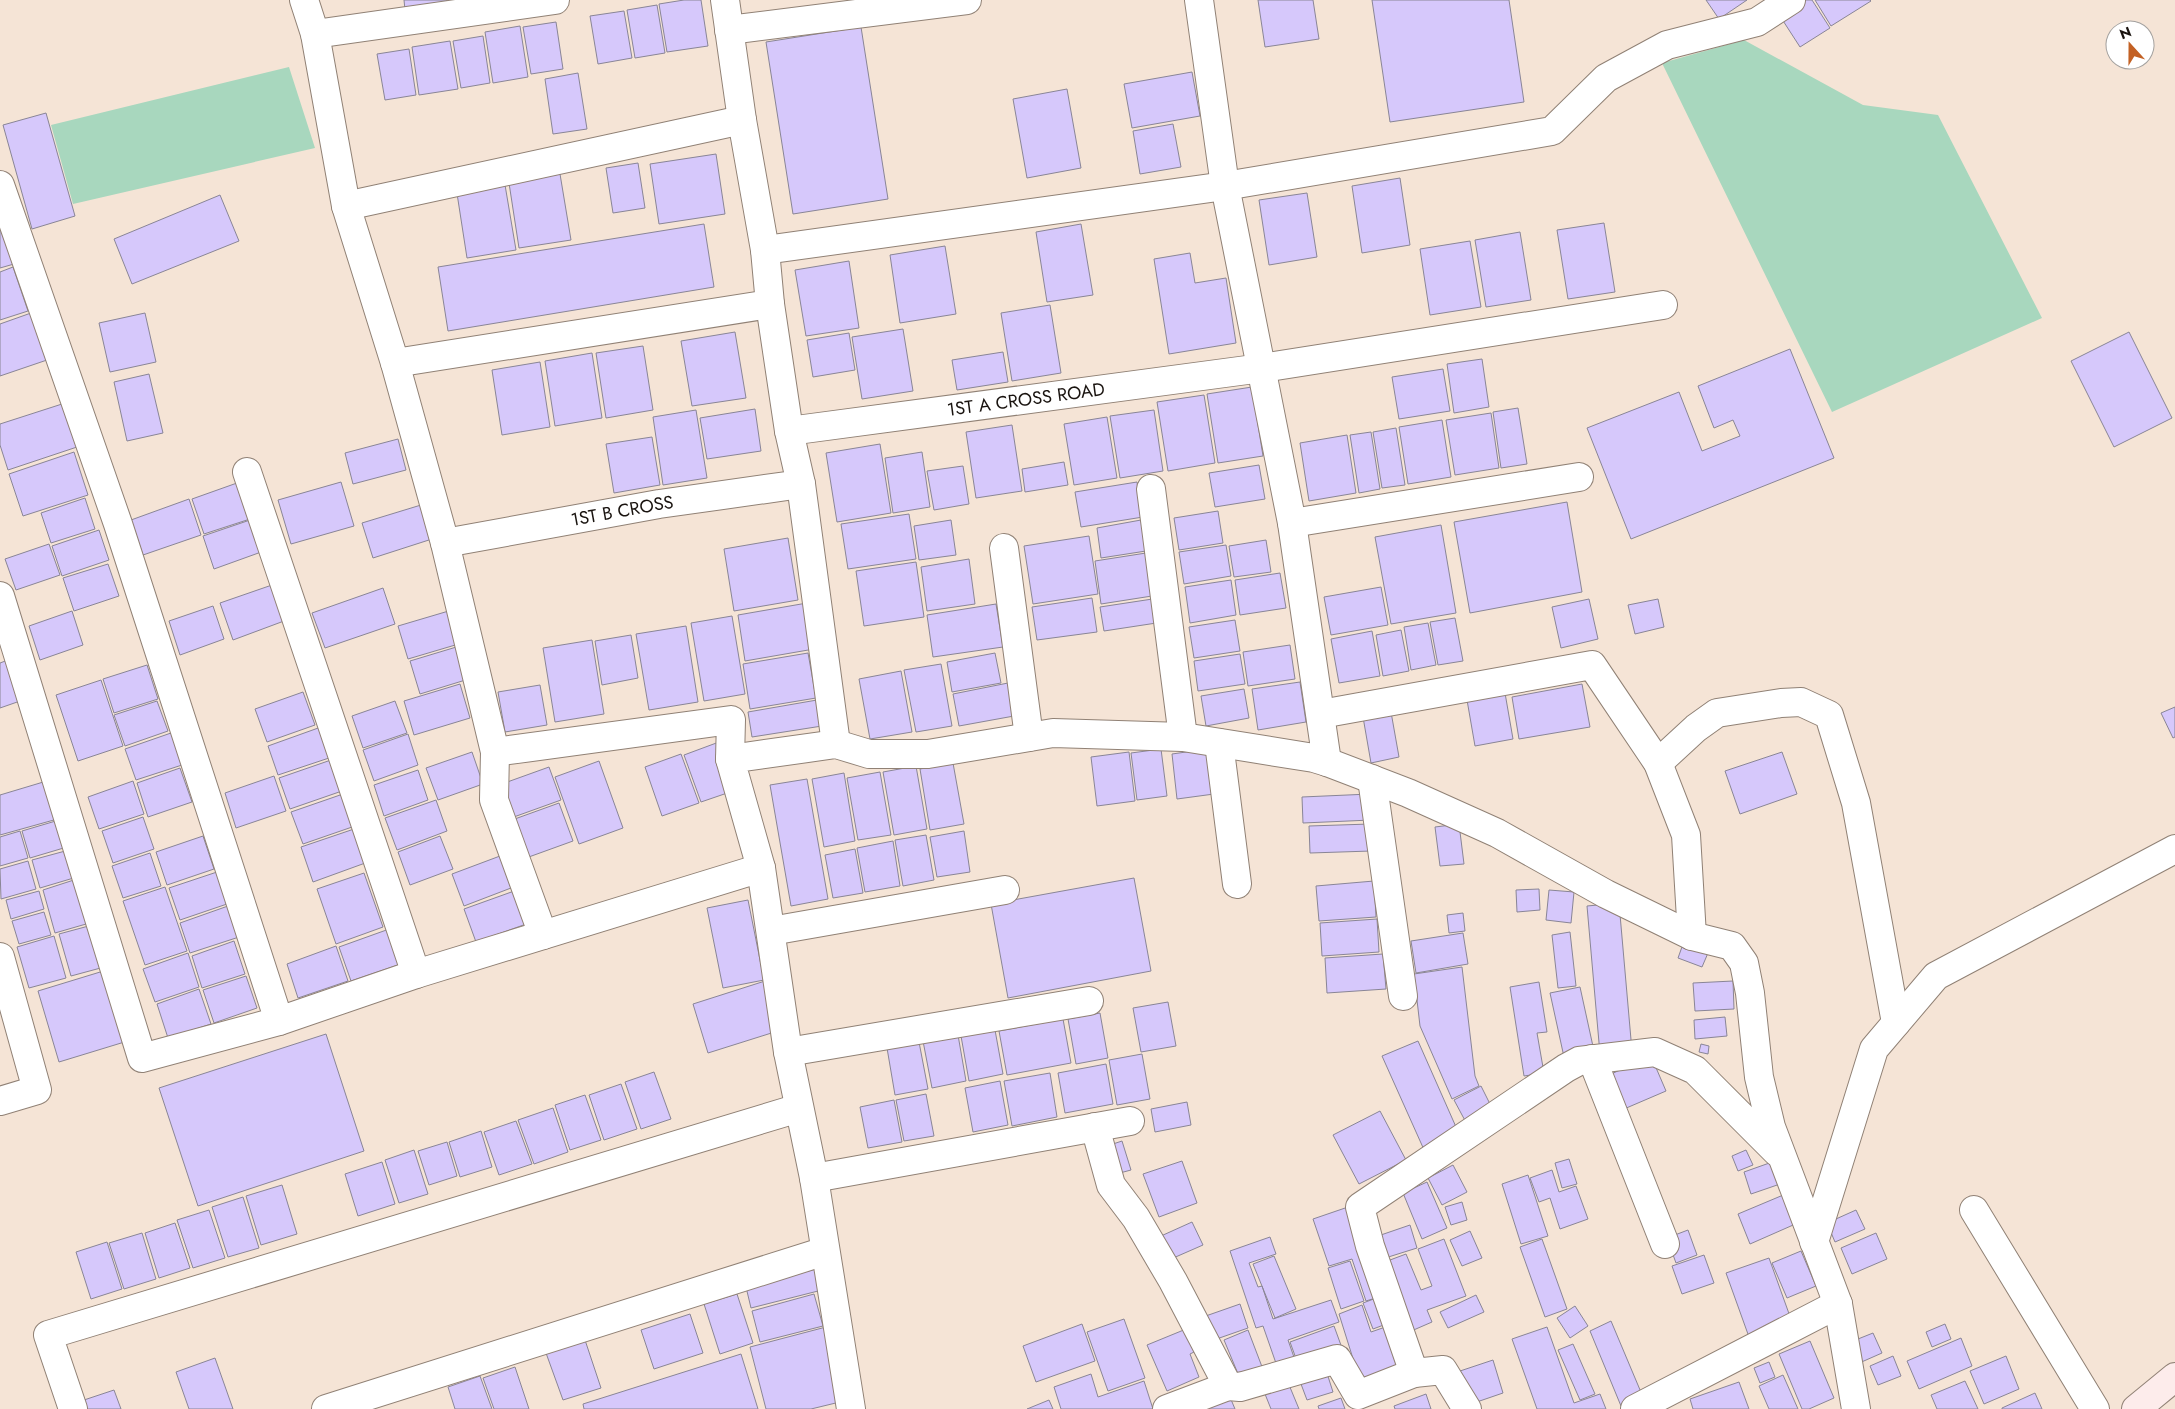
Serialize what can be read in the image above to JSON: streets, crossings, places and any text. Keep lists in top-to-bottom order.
{
  "streets": {
    "street": ["1ST A CROSS ROAD", "1ST B CROSS"]
  },
  "north": "top"
}
